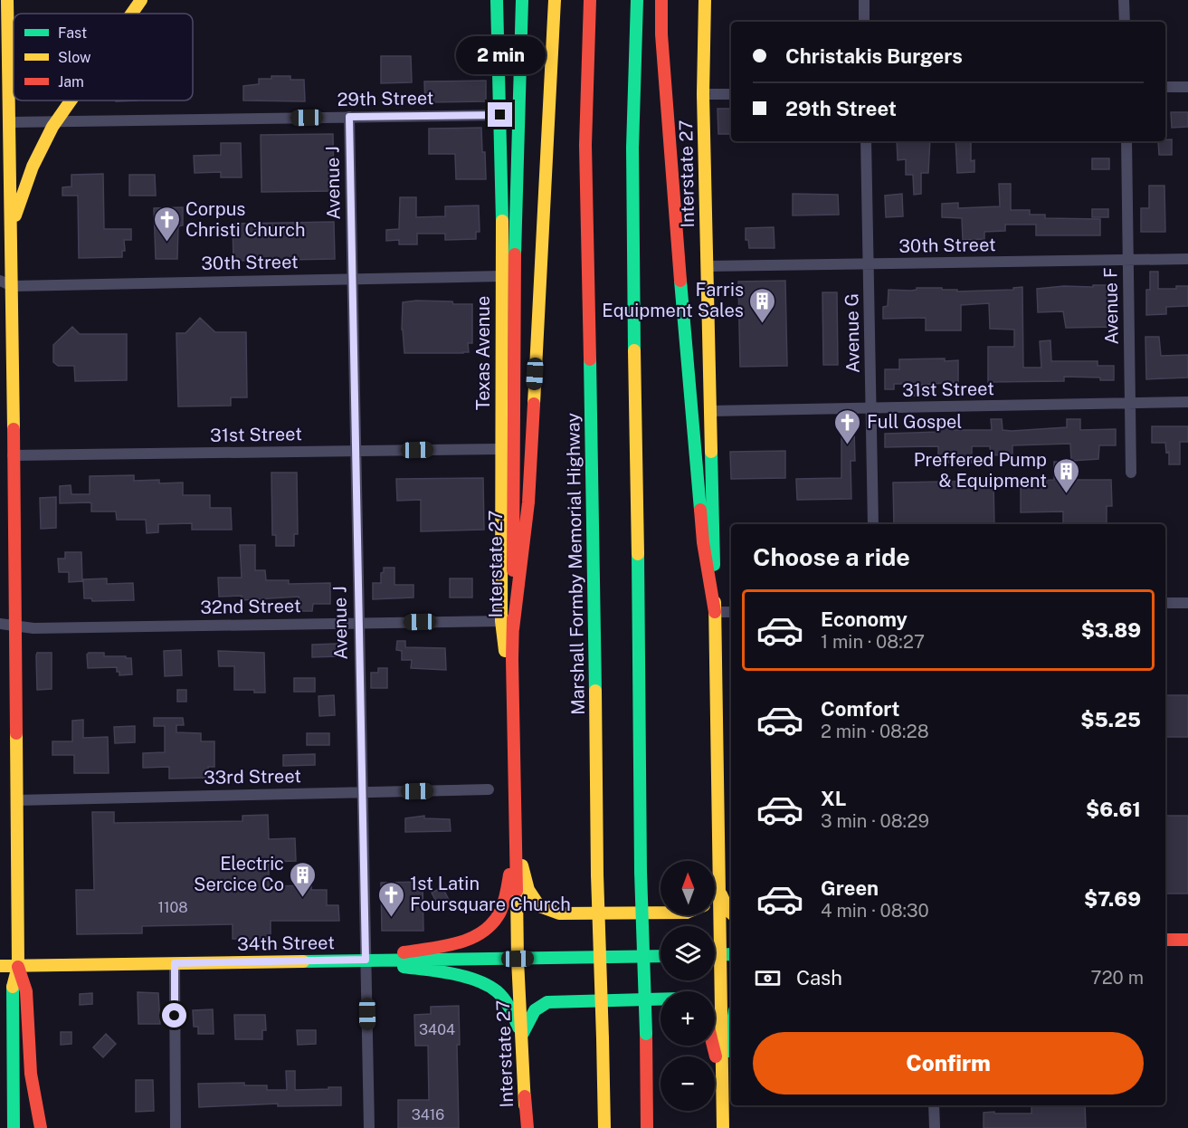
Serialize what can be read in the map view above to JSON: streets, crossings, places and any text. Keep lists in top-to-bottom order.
{
  "streets": {
    "main road": [
      "Interstate 27",
      "Texas Avenue",
      "Marshall Formby Memorial Highway",
      "34th Street"
    ],
    "street": [
      "29th Street",
      "Avenue J",
      "30th Street",
      "Avenue F",
      "Avenue G",
      "31st Street",
      "32nd Street",
      "33rd Street"
    ]
  },
  "crossings": [
    ["29th Street", "Avenue J"],
    ["29th Street", "Texas Avenue"],
    ["Interstate 27", "30th Street"],
    ["Interstate 27", "Texas Avenue"],
    ["Interstate 27", "31st Street"],
    ["Interstate 27", "34th Street"],
    ["Avenue J", "30th Street"],
    ["Avenue J", "31st Street"],
    ["Avenue J", "32nd Street"],
    ["Avenue J", "33rd Street"],
    ["Avenue J", "34th Street"],
    ["30th Street", "Avenue F"],
    ["30th Street", "Avenue G"],
    ["30th Street", "Texas Avenue"],
    ["Avenue F", "31st Street"],
    ["Avenue G", "31st Street"],
    ["Texas Avenue", "31st Street"],
    ["Texas Avenue", "32nd Street"]
  ],
  "places": {
    "church": ["Corpus Christi Church", "Full Gospel", "1st Latin Foursquare Church"],
    "building": ["Farris Equipment Sales", "Preffered Pump & Equipment", "Electric Sercice Co"]
  },
  "house_numbers": ["1108", "3404", "3416"],
  "legend": ["Fast", "Slow", "Jam"],
  "north": "top",
  "page": {
    "banner": ["Christakis Burgers", "29th Street"],
    "bubble": "2 min",
    "heading": "Choose a ride",
    "list": [
      {
        "name": "Economy",
        "note": "1 min · 08:27",
        "value": "$3.89"
      },
      {
        "name": "Comfort",
        "note": "2 min · 08:28",
        "value": "$5.25"
      },
      {
        "name": "XL",
        "note": "3 min · 08:29",
        "value": "$6.61"
      },
      {
        "name": "Green",
        "note": "4 min · 08:30",
        "value": "$7.69"
      }
    ],
    "map_buttons": ["+", "−"],
    "pay": ["Cash", "720 m"],
    "buttons": "Confirm"
  }
}
